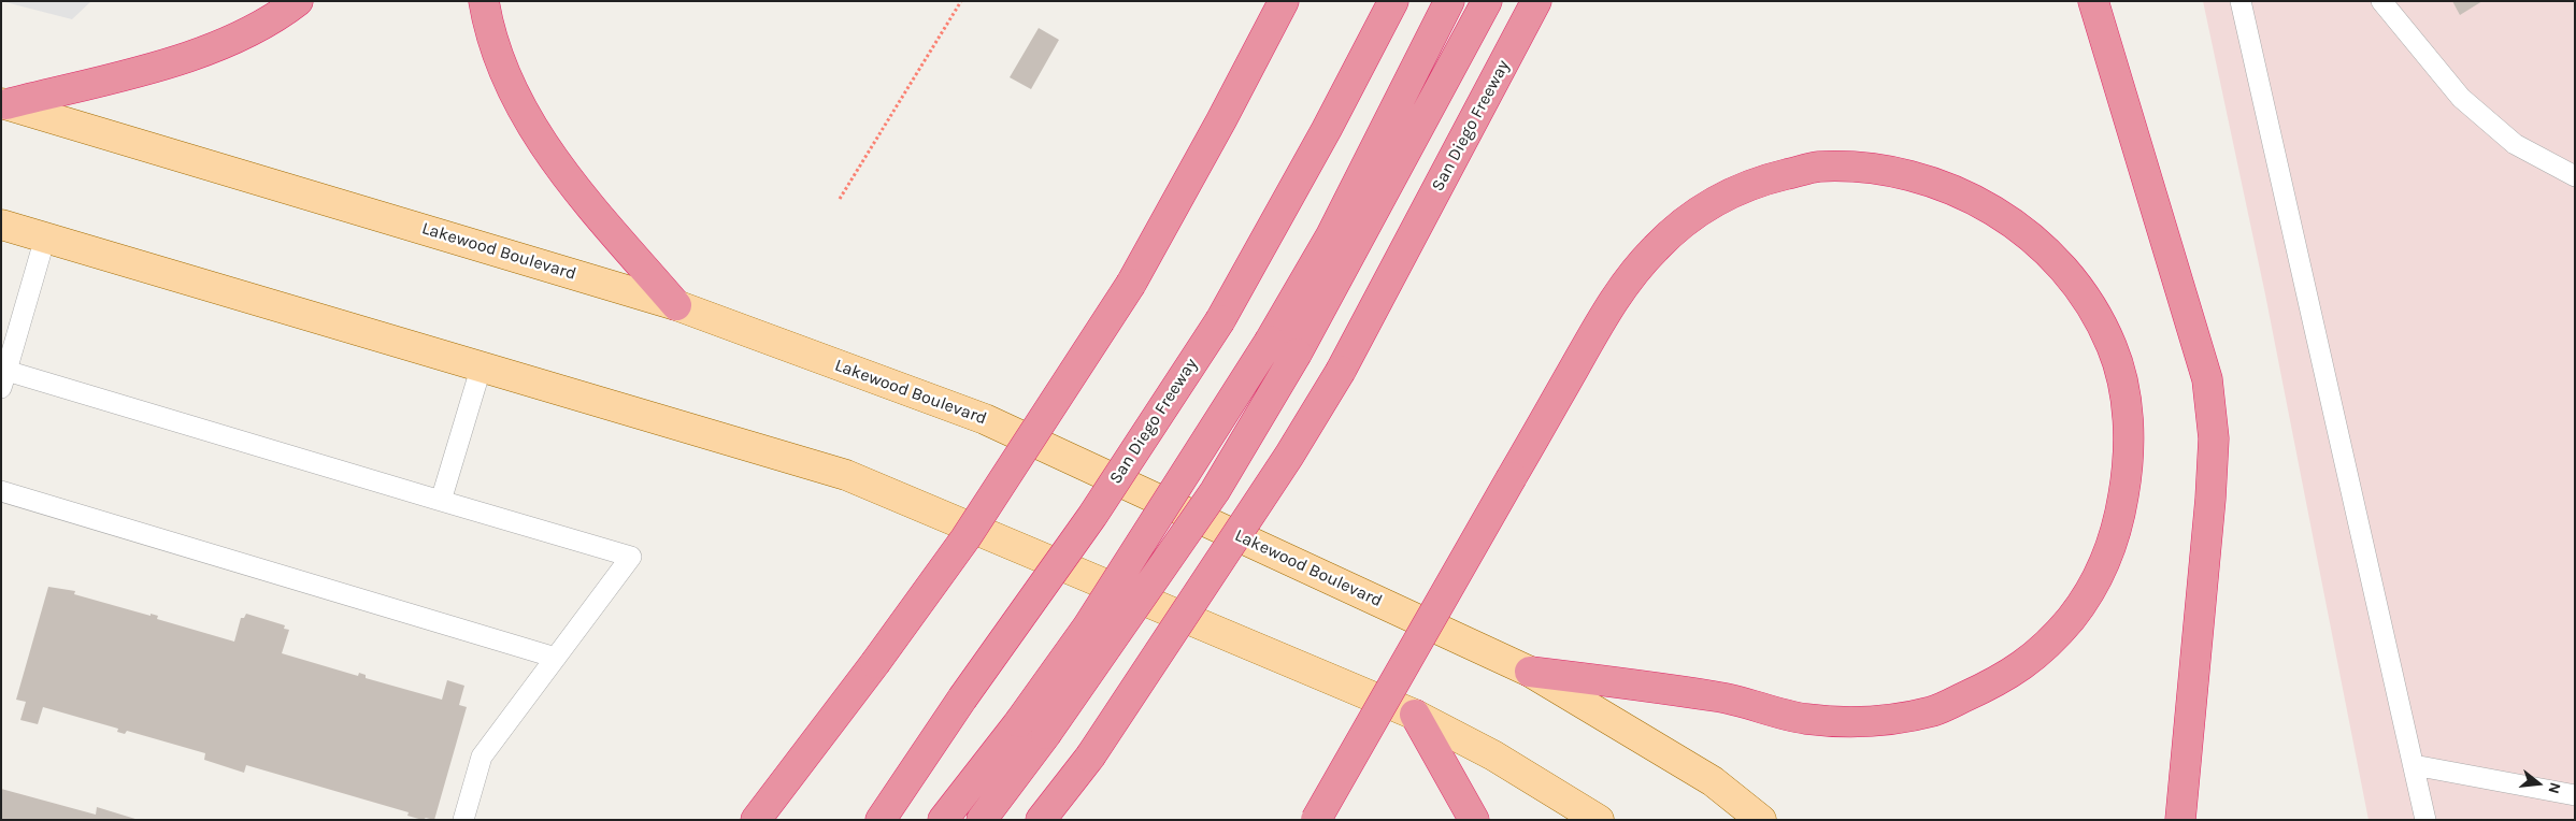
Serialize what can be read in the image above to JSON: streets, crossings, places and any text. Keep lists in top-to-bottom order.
{
  "streets": {
    "highway": ["San Diego Freeway"],
    "main road": ["Lakewood Boulevard"]
  },
  "north": "right"
}
